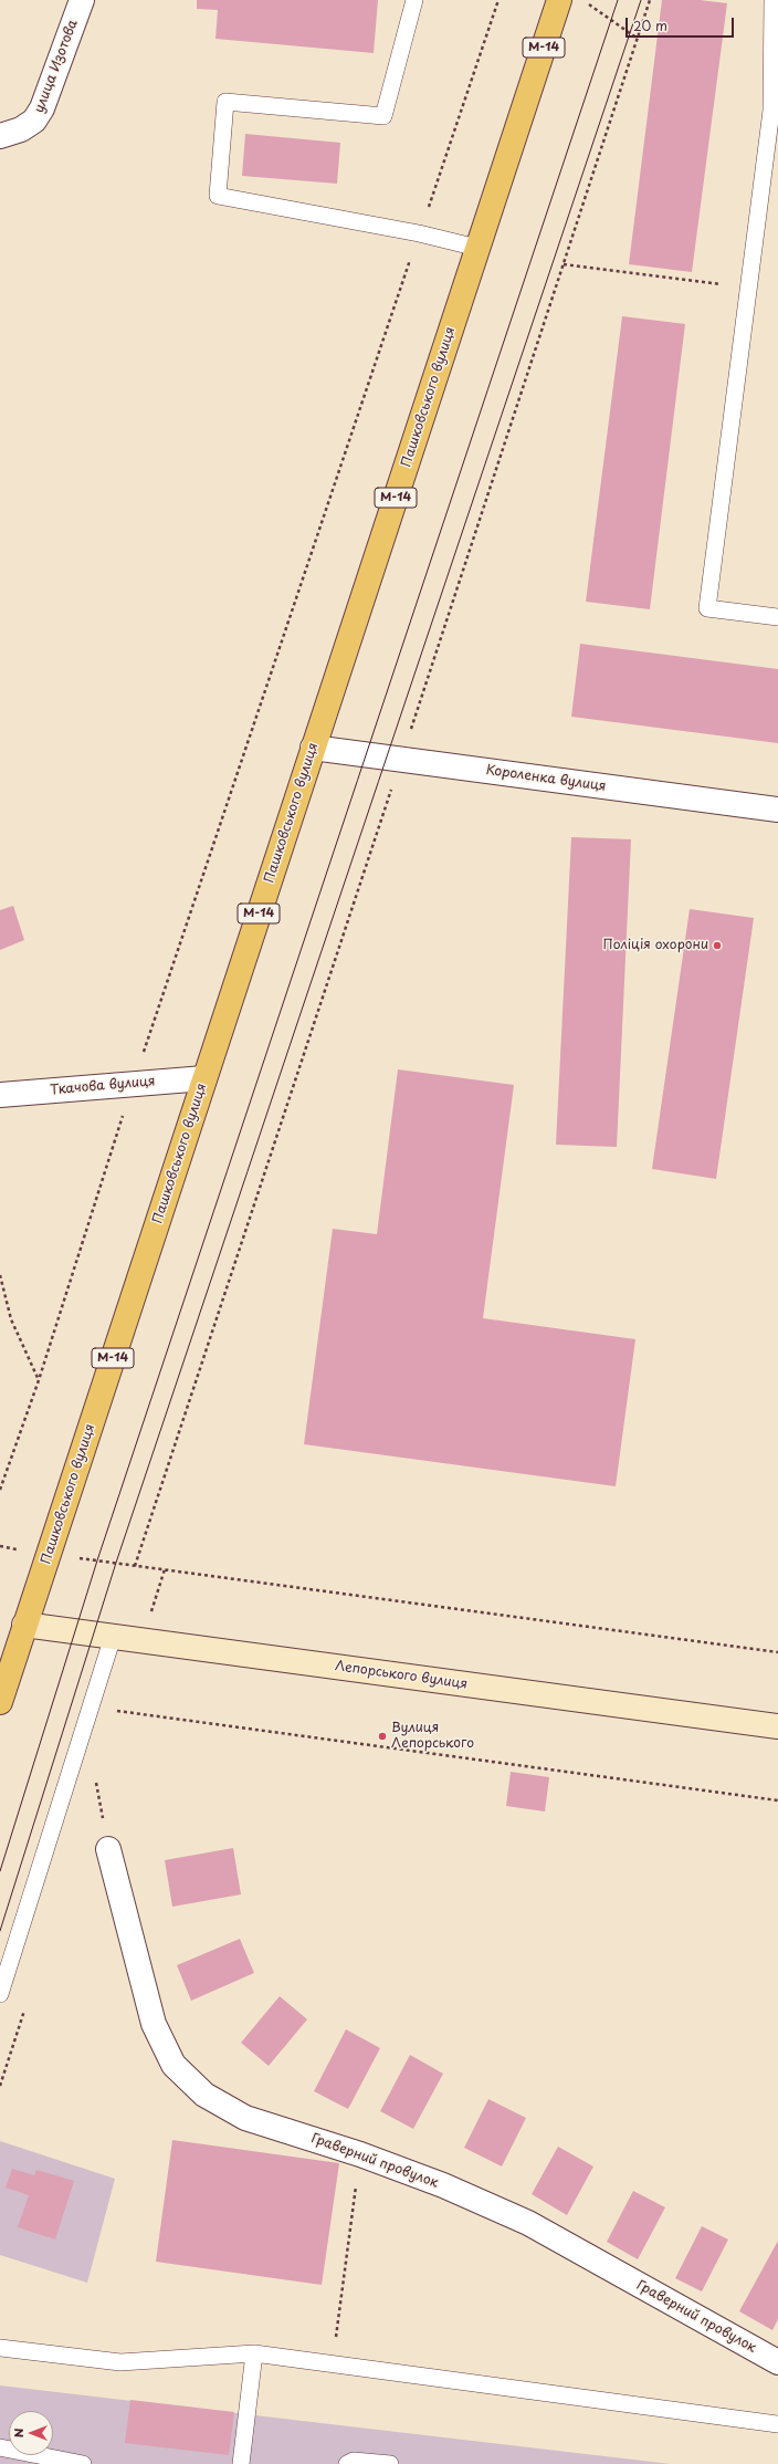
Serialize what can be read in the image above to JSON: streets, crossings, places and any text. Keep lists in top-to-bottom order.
{
  "streets": {
    "highway": ["М-14", "Пашковського вулиця"],
    "main road": ["Лепорського вулиця"],
    "street": [
      "улица Изотова",
      "Короленка вулиця",
      "Ткачова вулиця",
      "Граверний провулок"
    ]
  },
  "crossings": [
    ["Пашковського вулиця", "Короленка вулиця"],
    ["Пашковського вулиця", "Ткачова вулиця"],
    ["Пашковського вулиця", "Лепорського вулиця"]
  ],
  "places": ["Поліція охорони", "Вулиця Лепорського"],
  "scale_bar": "20 m",
  "north": "left"
}
